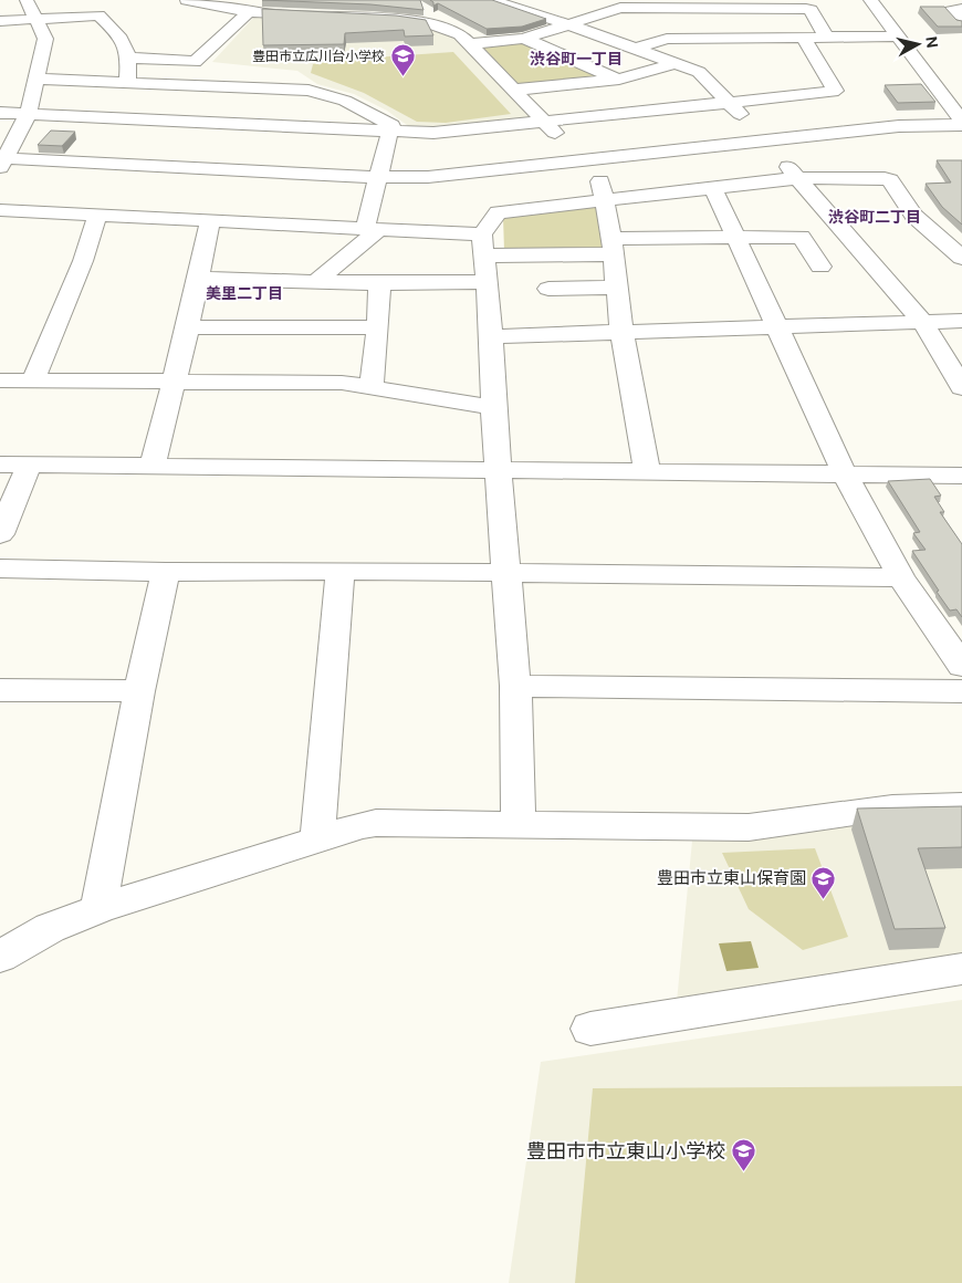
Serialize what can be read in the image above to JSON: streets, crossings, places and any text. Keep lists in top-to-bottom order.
{
  "districts": ["渋谷町一丁目", "渋谷町二丁目", "美里二丁目"],
  "places": {
    "school or university": ["豊田市立広川台小学校", "豊田市立東山保育園", "豊田市市立東山小学校"]
  },
  "north": "right"
}
